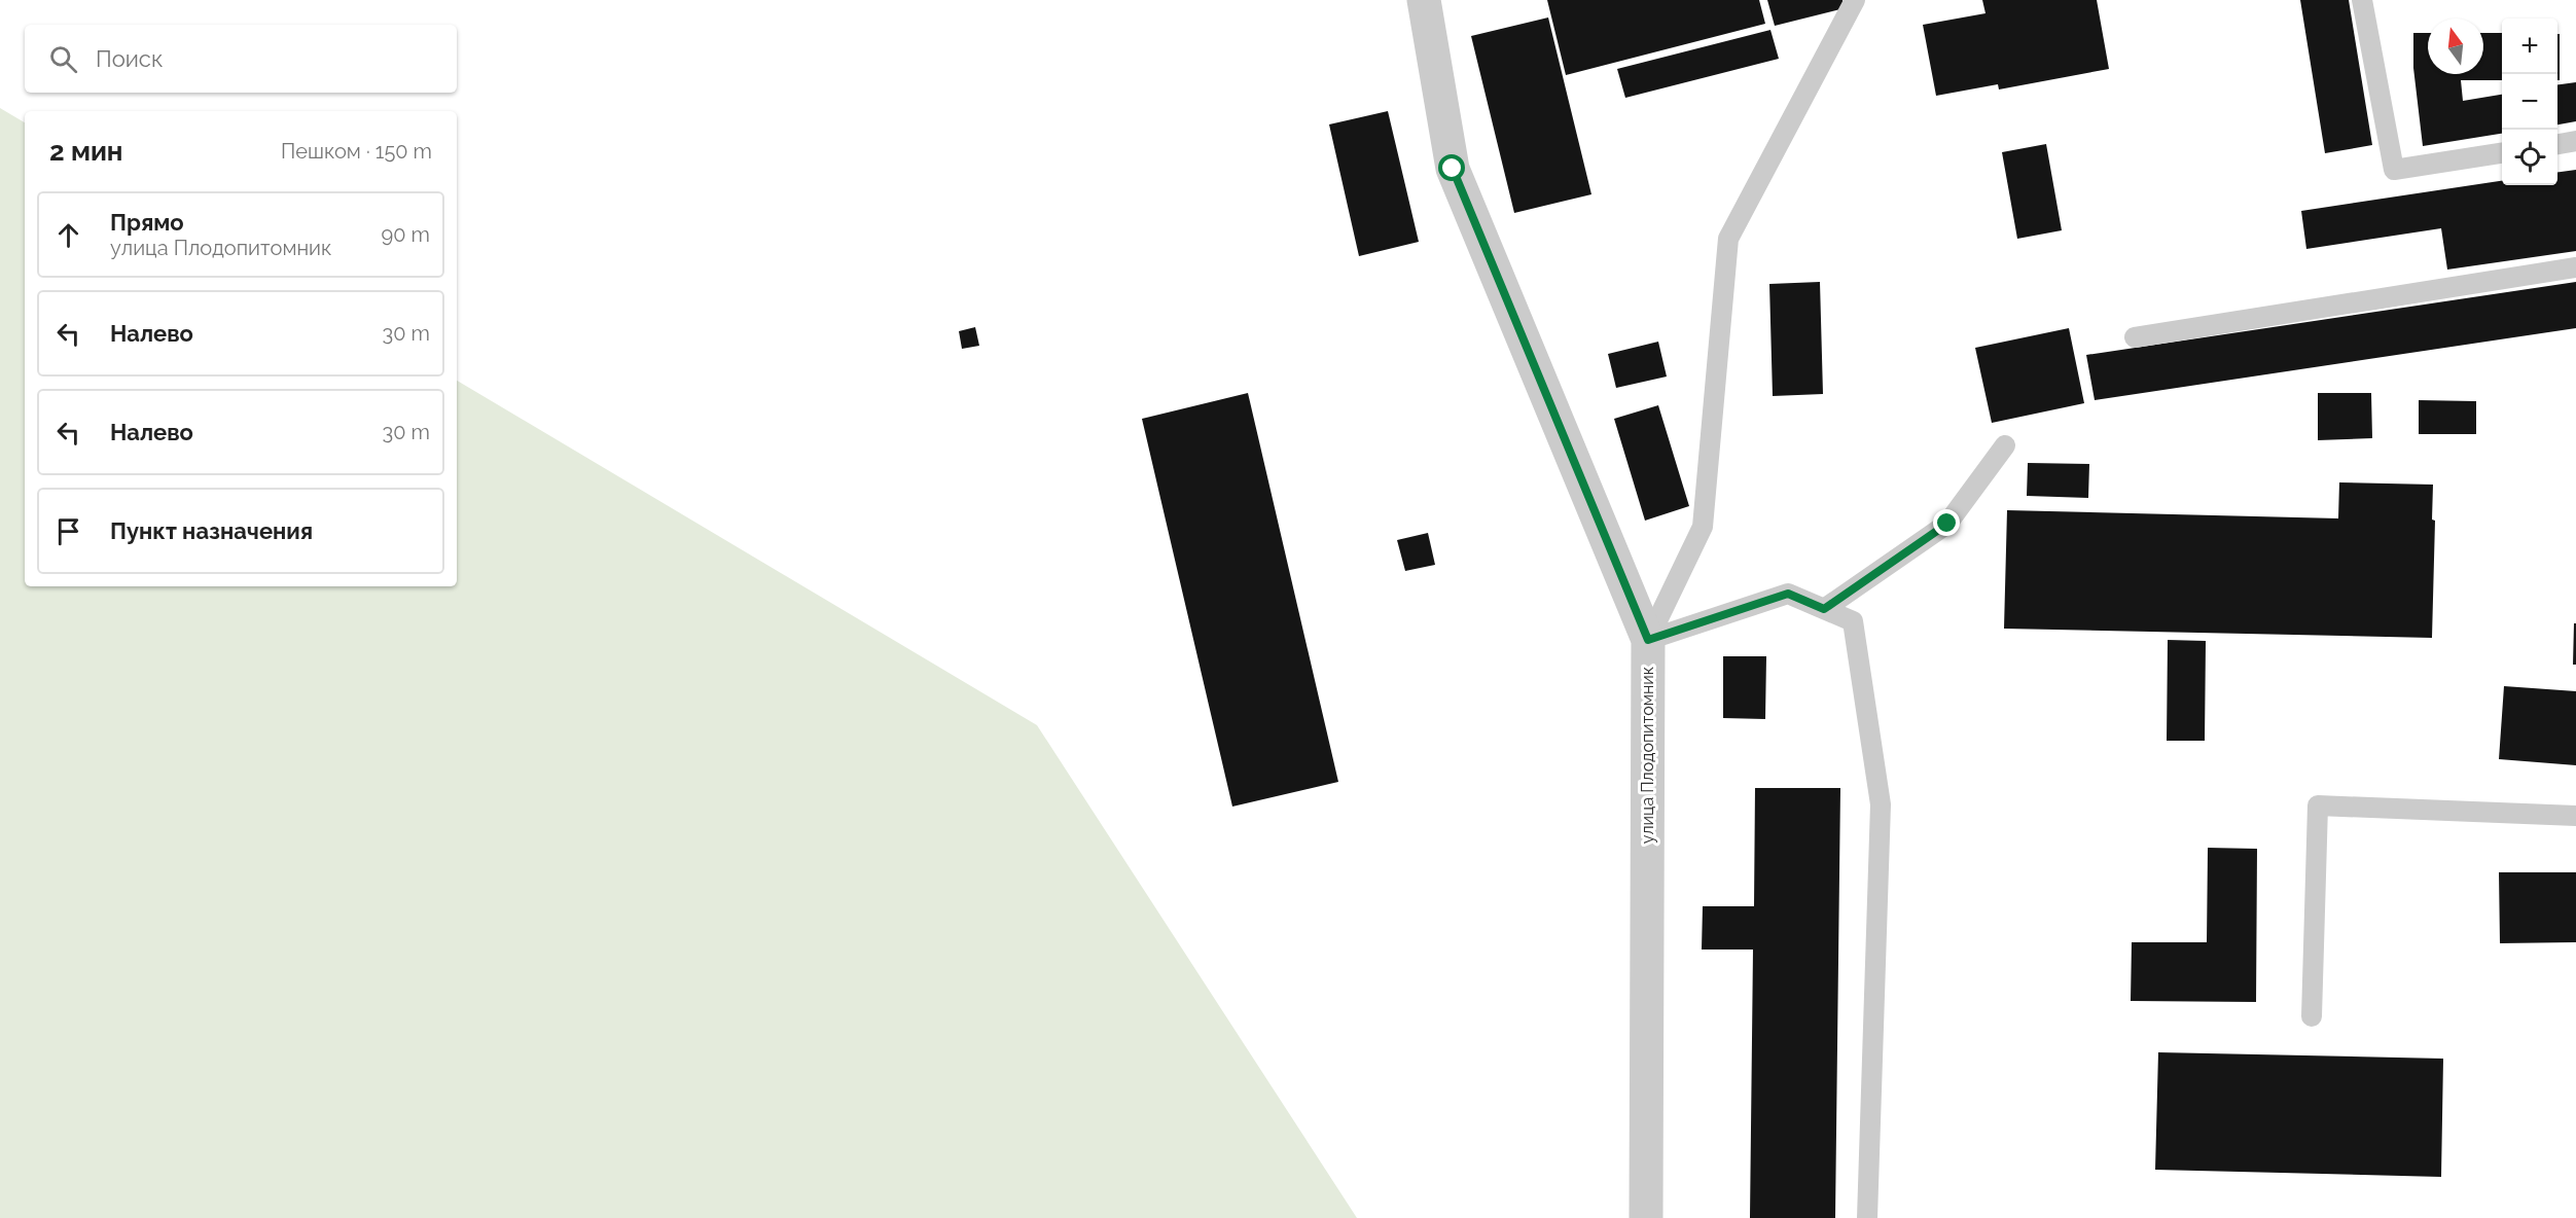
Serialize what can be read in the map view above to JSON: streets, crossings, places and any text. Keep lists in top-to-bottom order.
{
  "streets": {
    "street": ["улица Плодопитомник"]
  },
  "north": "top",
  "page": {
    "map_buttons": ["+", "−"],
    "search": "Поиск",
    "heading": ["2 мин", "Пешком · 150 m"],
    "list": [
      ["Прямо", "улица Плодопитомник", "90 m"],
      ["Налево", "30 m"],
      ["Налево", "30 m"],
      "Пункт назначения"
    ]
  }
}
